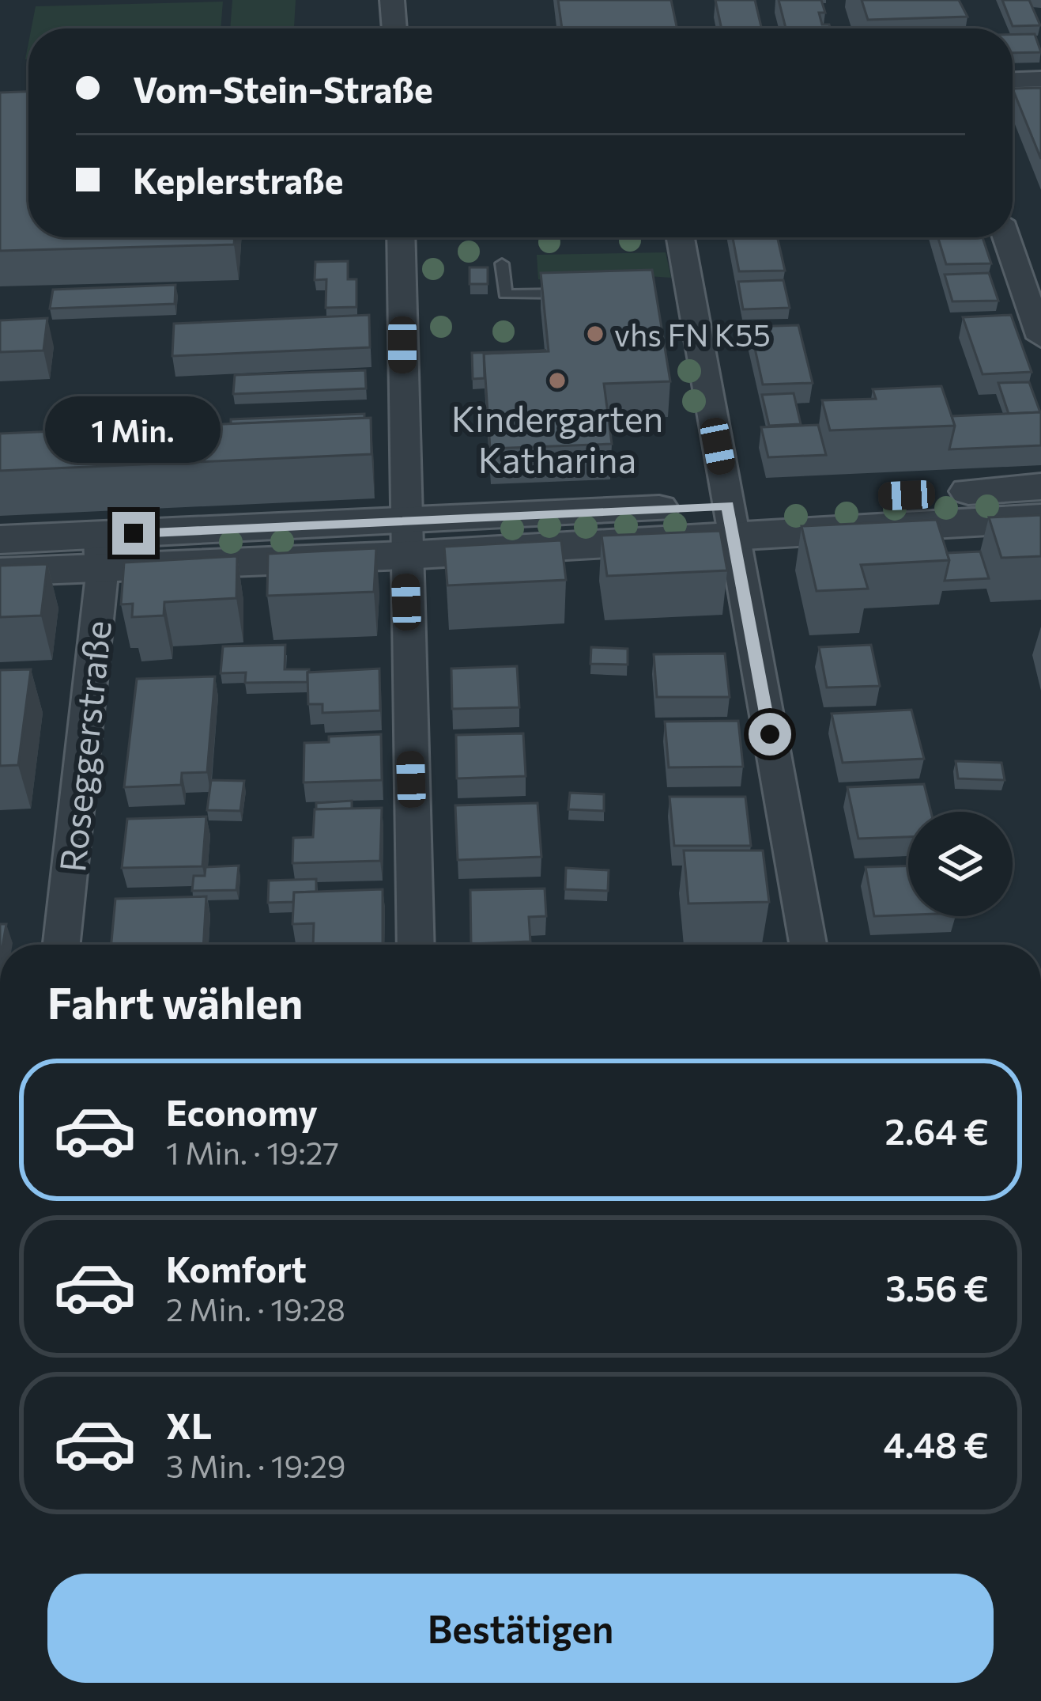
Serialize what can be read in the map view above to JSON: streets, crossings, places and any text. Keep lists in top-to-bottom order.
{
  "streets": {
    "street": ["Roseggerstraße"]
  },
  "places": ["vhs FN K55", "Kindergarten Katharina"],
  "page": {
    "banner": ["Vom-Stein-Straße", "Keplerstraße"],
    "bubble": "1 Min.",
    "heading": "Fahrt wählen",
    "list": [
      {
        "name": "Economy",
        "note": "1 Min. · 19:27",
        "value": "2.64 €"
      },
      {
        "name": "Komfort",
        "note": "2 Min. · 19:28",
        "value": "3.56 €"
      },
      {
        "name": "XL",
        "note": "3 Min. · 19:29",
        "value": "4.48 €"
      }
    ],
    "buttons": "Bestätigen"
  }
}
